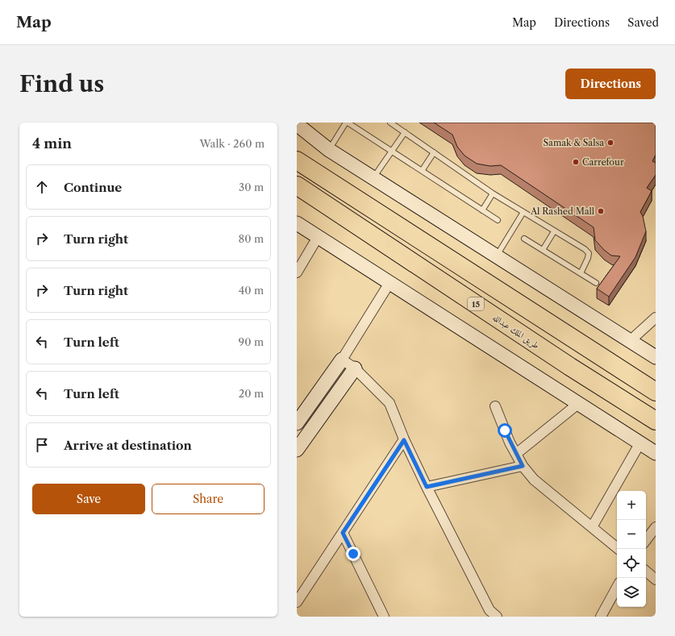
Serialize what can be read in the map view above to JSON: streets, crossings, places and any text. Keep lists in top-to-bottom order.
{
  "streets": {
    "highway": ["15", "طريق الملك عبدالله"]
  },
  "places": ["Samak & Salsa", "Carrefour", "Al Rashed Mall"],
  "page": {
    "header": "Map",
    "nav": ["Map", "Directions", "Saved"],
    "buttons": [
      "Directions",
      ["Save", "Share"]
    ],
    "title": "Find us",
    "heading": ["4 min", "Walk · 260 m"],
    "list": [
      ["Continue", "30 m"],
      ["Turn right", "80 m"],
      ["Turn right", "40 m"],
      ["Turn left", "90 m"],
      ["Turn left", "20 m"],
      "Arrive at destination"
    ],
    "map_buttons": ["+", "−"]
  }
}
